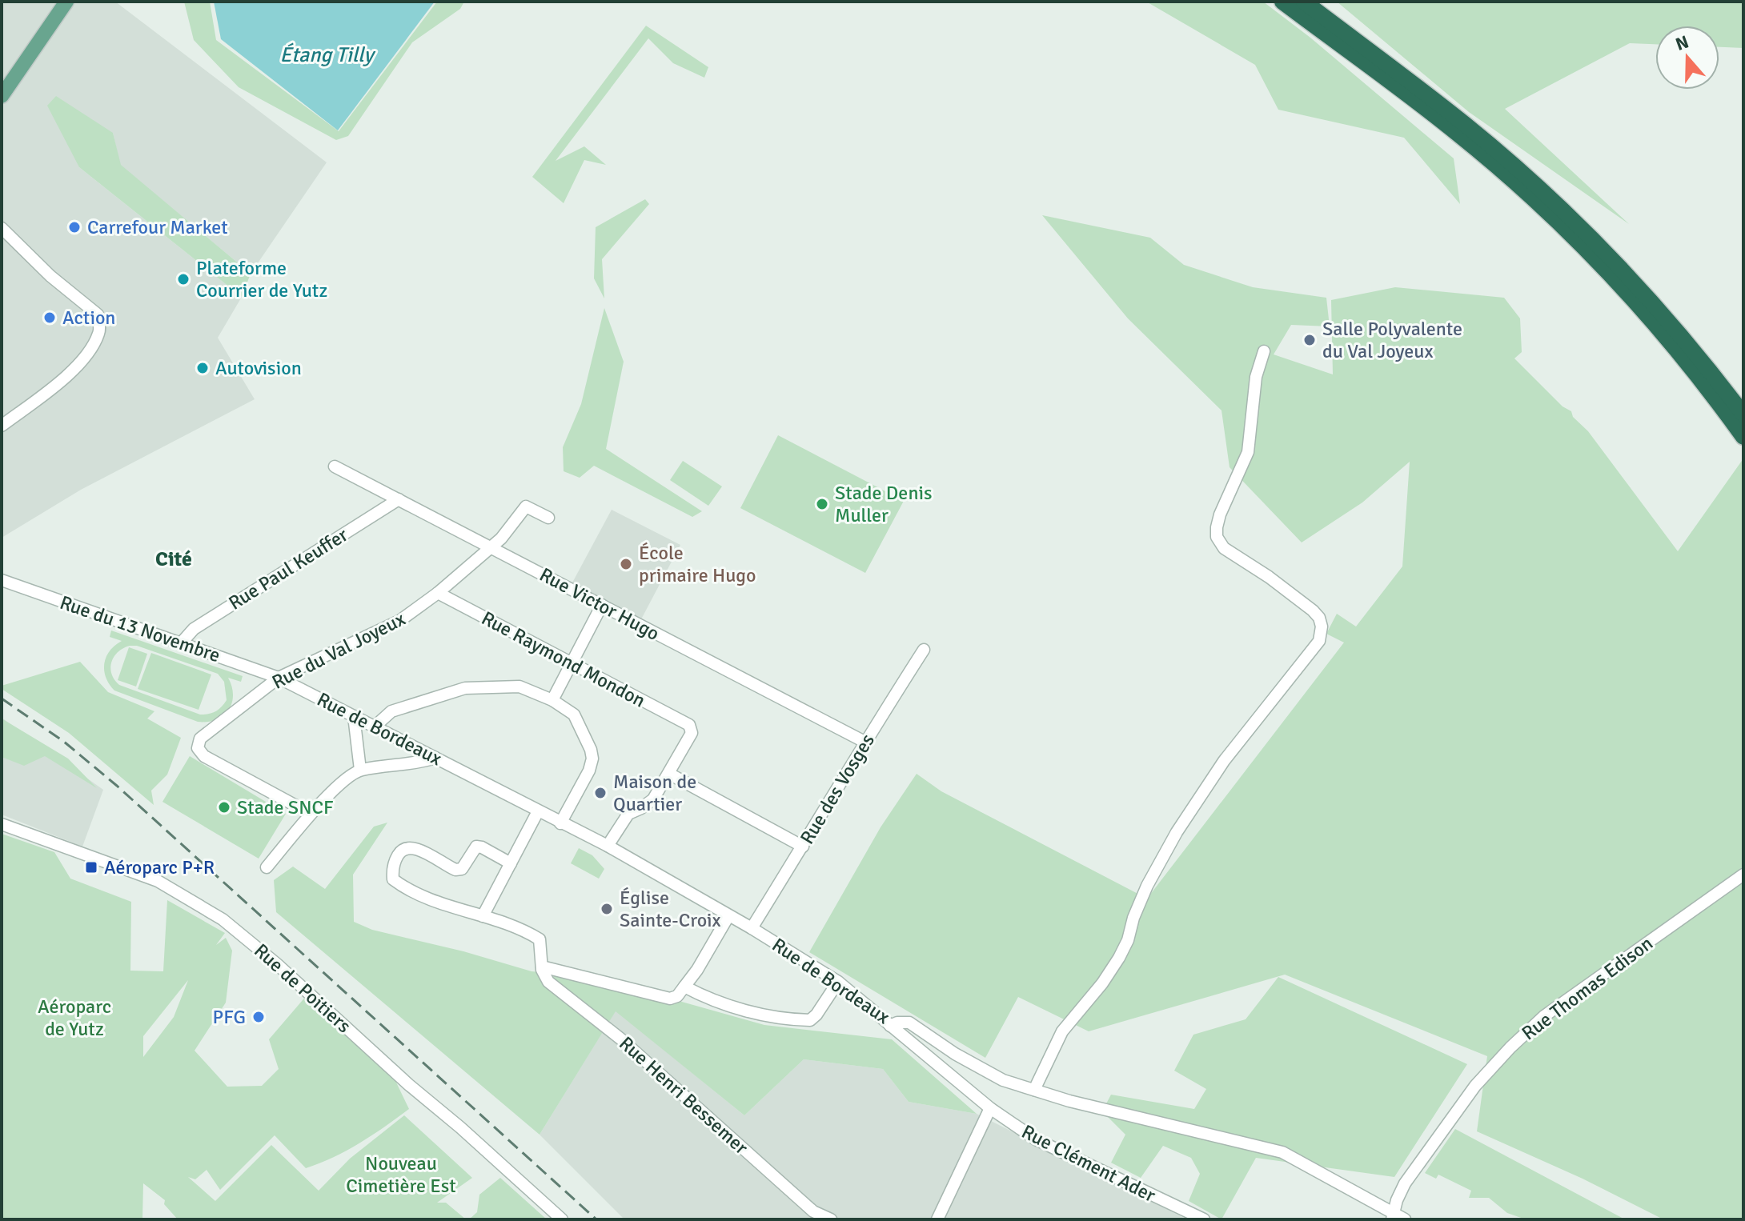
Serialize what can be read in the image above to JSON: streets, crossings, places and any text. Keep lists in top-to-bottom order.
{
  "streets": {
    "street": [
      "Rue Paul Keuffer",
      "Rue Victor Hugo",
      "Rue du 13 Novembre",
      "Rue du Val Joyeux",
      "Rue Raymond Mondon",
      "Rue de Bordeaux",
      "Rue des Vosges",
      "Rue de Poitiers",
      "Rue Thomas Edison",
      "Rue Henri Bessemer",
      "Rue Clément Ader"
    ]
  },
  "crossings": [
    ["Rue Paul Keuffer", "Rue Victor Hugo"],
    ["Rue Paul Keuffer", "Rue du 13 Novembre"],
    ["Rue Victor Hugo", "Rue du Val Joyeux"],
    ["Rue Victor Hugo", "Rue des Vosges"],
    ["Rue du 13 Novembre", "Rue du Val Joyeux"],
    ["Rue du 13 Novembre", "Rue de Bordeaux"],
    ["Rue du Val Joyeux", "Rue Raymond Mondon"],
    ["Rue du Val Joyeux", "Rue de Bordeaux"],
    ["Rue de Bordeaux", "Rue des Vosges"],
    ["Rue de Bordeaux", "Rue Thomas Edison"],
    ["Rue de Bordeaux", "Rue Clément Ader"]
  ],
  "districts": ["Cité"],
  "water": ["Étang Tilly"],
  "parks": ["Aéroparc de Yutz", "Nouveau Cimetière Est"],
  "places": {
    "other": [
      "Carrefour Market",
      "Plateforme Courrier de Yutz",
      "Action",
      "Salle Polyvalente du Val Joyeux",
      "Autovision",
      "Stade Denis Muller",
      "École primaire Hugo",
      "Maison de Quartier",
      "Stade SNCF",
      "Église Sainte-Croix",
      "PFG"
    ],
    "transit": ["Aéroparc P+R"]
  },
  "north": "top"
}
